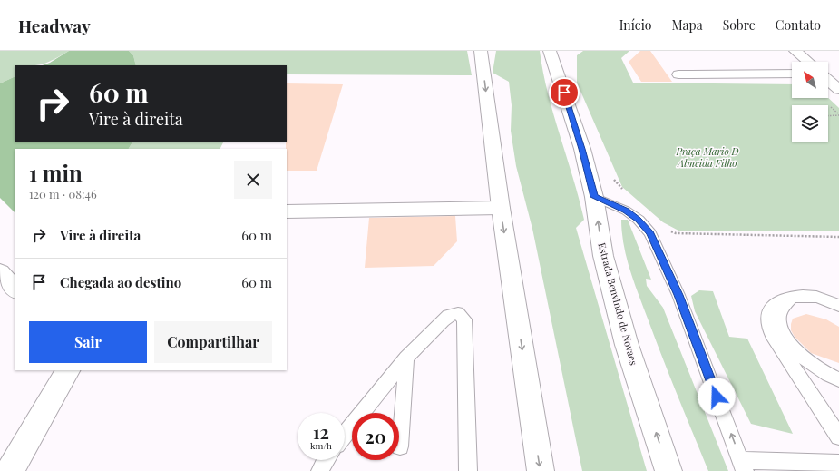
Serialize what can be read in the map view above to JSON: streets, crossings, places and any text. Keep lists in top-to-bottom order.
{
  "streets": {
    "street": ["Estrada Benvindo de Novaes"]
  },
  "parks": ["Praça Mario D Almeida Filho"],
  "north": "top left",
  "page": {
    "header": "Headway",
    "nav": [
      "Início",
      "Mapa",
      "Sobre",
      "Contato"
    ],
    "turn": ["60 m", "Vire à direita"],
    "heading": ["1 min", "120 m · 08:46"],
    "list": [
      {
        "name": "Vire à direita",
        "value": "60 m"
      },
      {
        "name": "Chegada ao destino",
        "value": "60 m"
      }
    ],
    "buttons": ["Sair", "Compartilhar"],
    "speed": "12 km/h",
    "limit": "20"
  }
}
